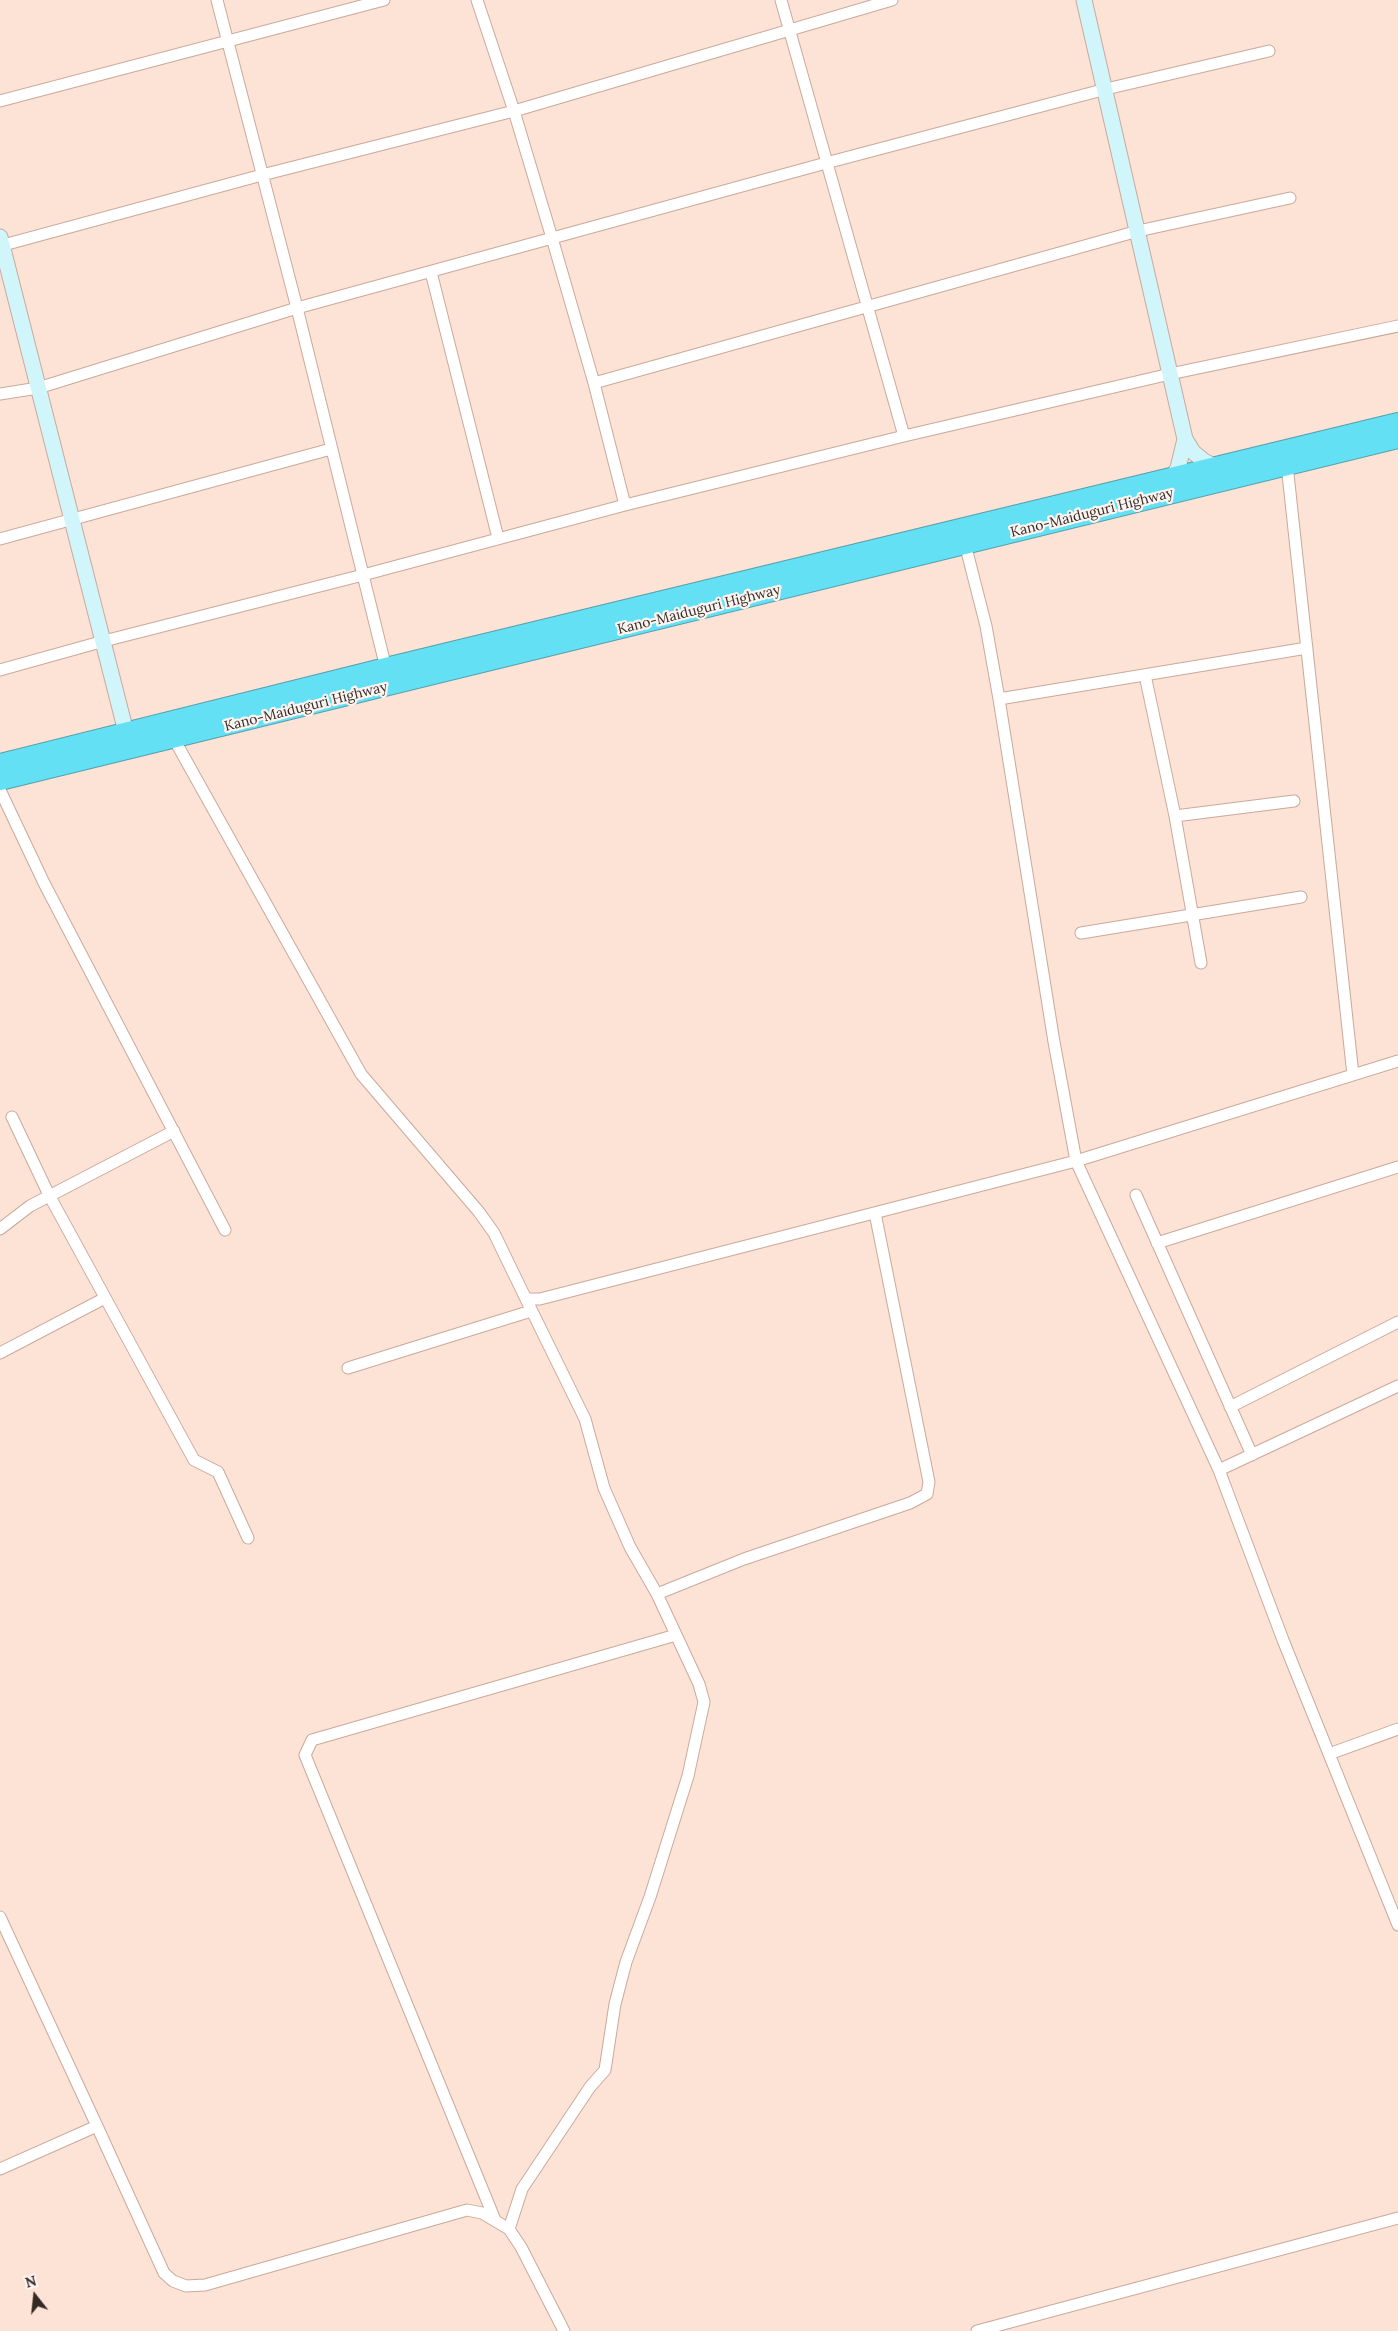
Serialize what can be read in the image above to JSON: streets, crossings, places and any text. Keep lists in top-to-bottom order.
{
  "streets": {
    "highway": ["Kano-Maiduguri Highway"]
  },
  "north": "top"
}
